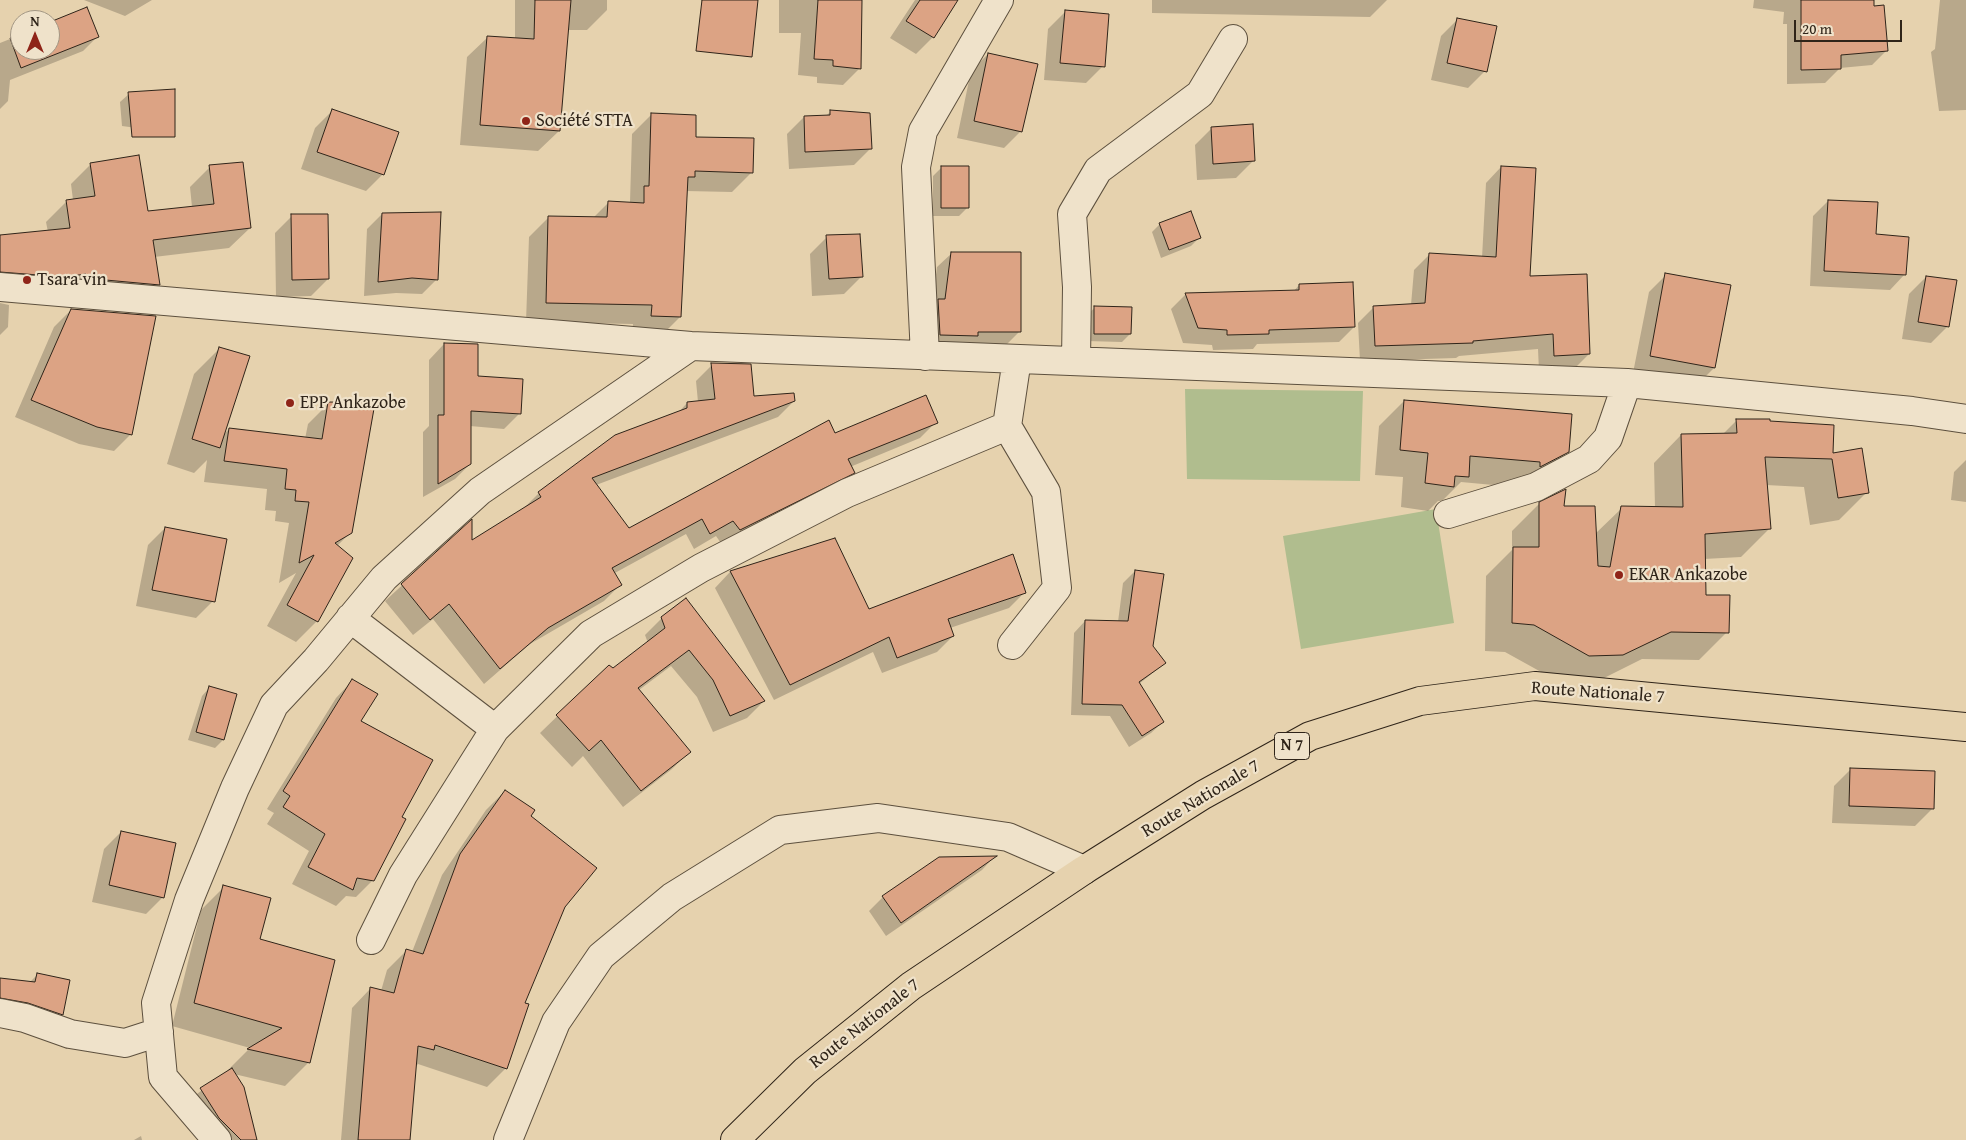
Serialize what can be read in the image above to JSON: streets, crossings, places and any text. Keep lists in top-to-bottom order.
{
  "streets": {
    "main road": ["Route Nationale 7", "N 7"]
  },
  "places": [
    "Société STTA",
    "Tsara vin",
    "EPP Ankazobe",
    "EKAR Ankazobe"
  ],
  "scale_bar": "20 m",
  "north": "top"
}
